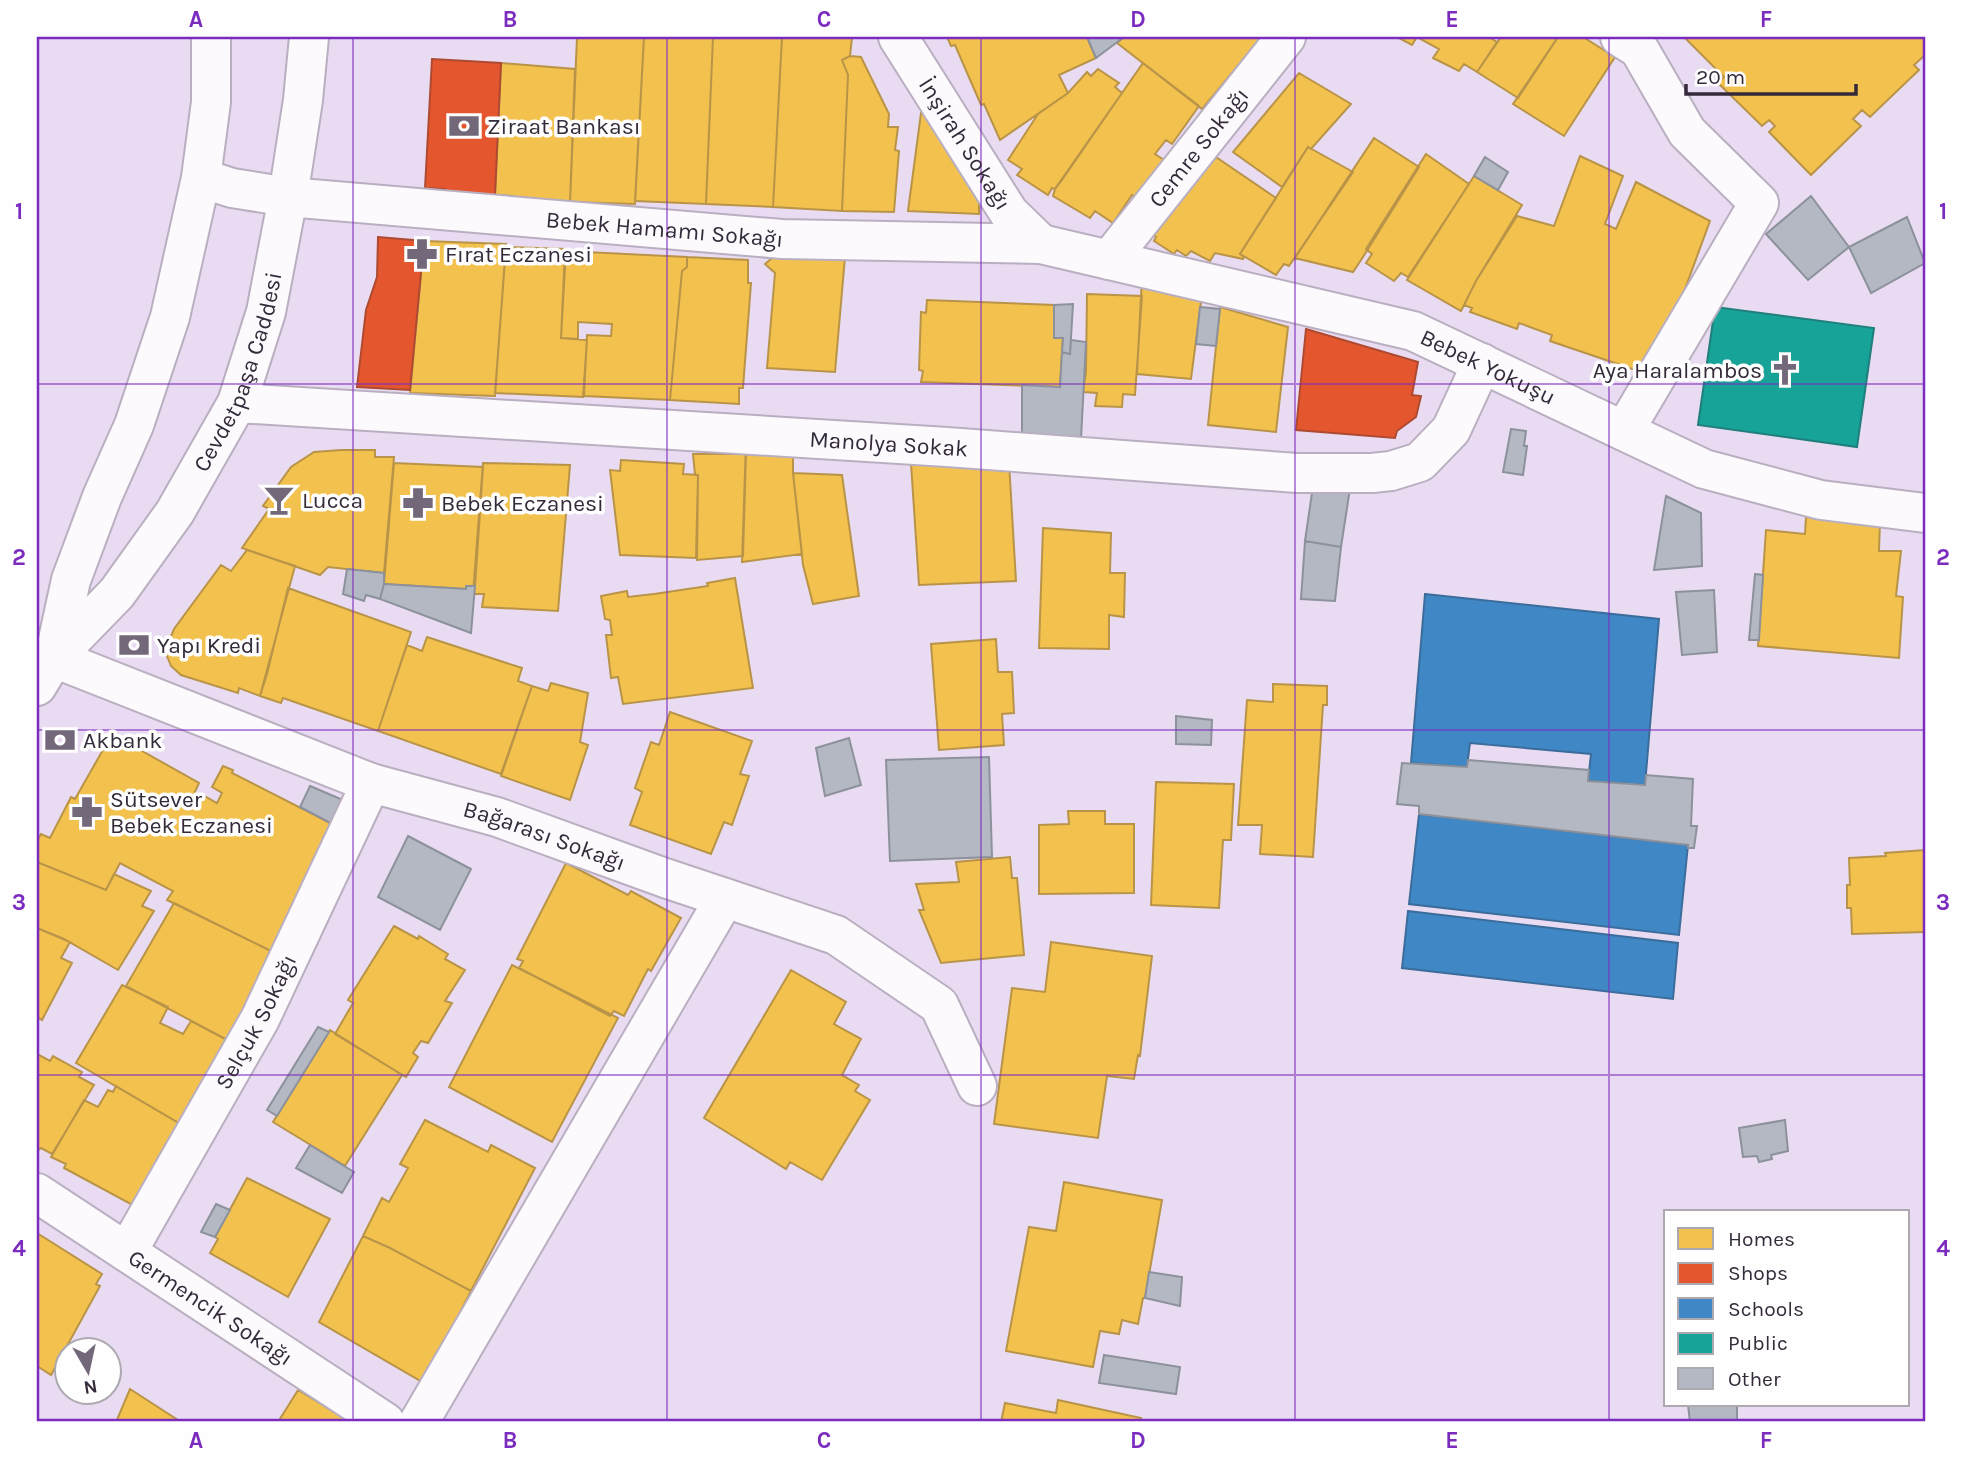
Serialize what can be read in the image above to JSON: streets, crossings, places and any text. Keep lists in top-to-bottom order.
{
  "streets": {
    "street": [
      "İnşirah Sokağı",
      "Cemre Sokağı",
      "Bebek Hamamı Sokağı",
      "Bebek Yokuşu",
      "Cevdetpaşa Caddesi",
      "Manolya Sokak",
      "Bağarası Sokağı",
      "Selçuk Sokağı",
      "Germencik Sokağı"
    ]
  },
  "crossings": [
    ["İnşirah Sokağı", "Bebek Hamamı Sokağı"],
    ["İnşirah Sokağı", "Bebek Yokuşu"],
    ["Cemre Sokağı", "Bebek Yokuşu"],
    ["Bebek Hamamı Sokağı", "Bebek Yokuşu"],
    ["Bebek Hamamı Sokağı", "Cevdetpaşa Caddesi"],
    ["Bebek Yokuşu", "Manolya Sokak"],
    ["Cevdetpaşa Caddesi", "Manolya Sokak"],
    ["Cevdetpaşa Caddesi", "Bağarası Sokağı"],
    ["Bağarası Sokağı", "Selçuk Sokağı"],
    ["Selçuk Sokağı", "Germencik Sokağı"]
  ],
  "places": {
    "bank": ["Ziraat Bankası", "Yapı Kredi", "Akbank"],
    "pharmacy": ["Fırat Eczanesi", "Bebek Eczanesi", "Sütsever Bebek Eczanesi"],
    "church": ["Aya Haralambos"],
    "bar": ["Lucca"]
  },
  "legend": [
    "Homes",
    "Shops",
    "Schools",
    "Public",
    "Other"
  ],
  "scale_bar": "20 m",
  "north": "bottom",
  "grid": {
    "columns": [
      "A",
      "B",
      "C",
      "D",
      "E",
      "F"
    ],
    "rows": [
      "1",
      "2",
      "3",
      "4"
    ]
  }
}
